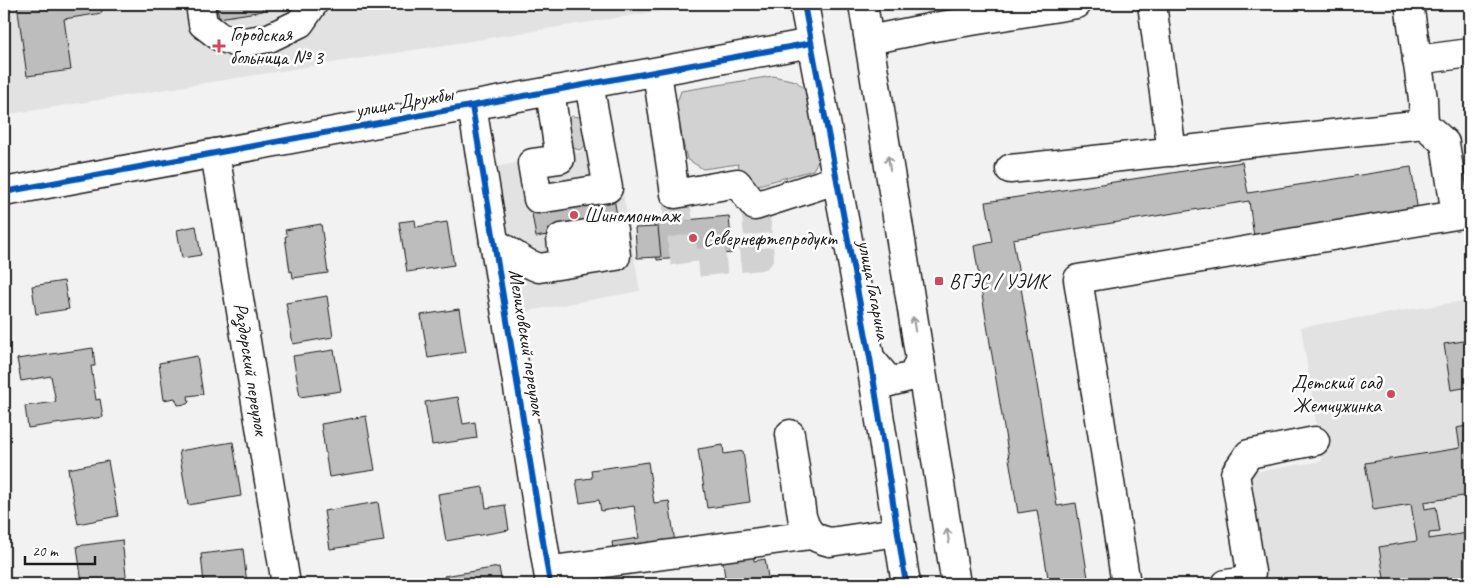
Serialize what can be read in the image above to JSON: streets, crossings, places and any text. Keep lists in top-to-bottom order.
{
  "streets": {
    "street": [
      "улица Дружбы",
      "улица Гагарина",
      "Мелиховский переулок",
      "Раздорский переулок"
    ]
  },
  "crossings": [
    ["улица Дружбы", "улица Гагарина"],
    ["улица Дружбы", "Мелиховский переулок"],
    ["улица Дружбы", "Раздорский переулок"]
  ],
  "places": {
    "health": ["Городская больница № 3"],
    "other": ["Шиномонтаж", "Севернефтепродукт", "Детский сад Жемчужинка"],
    "transit": ["ВГЭС / УЭИК"]
  },
  "scale_bar": "20 m"
}
